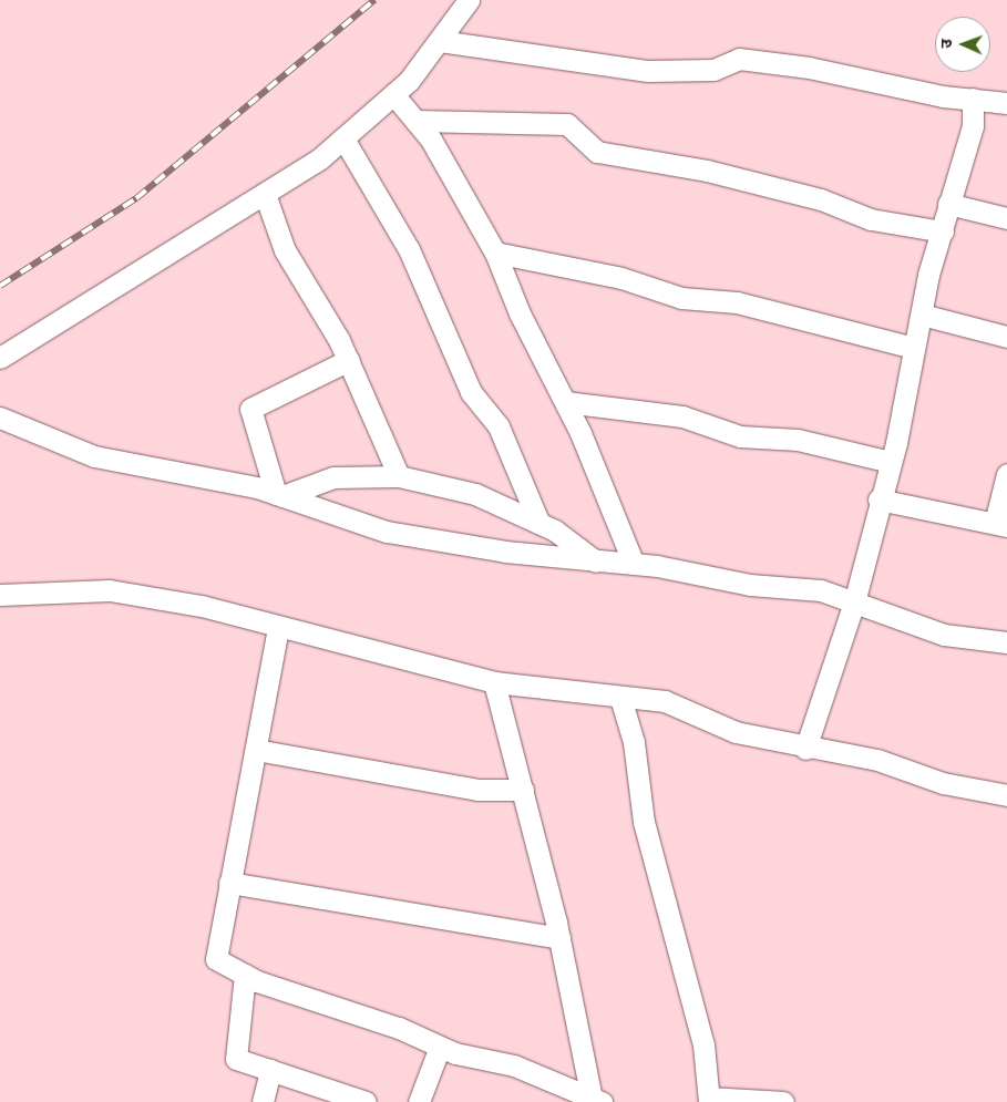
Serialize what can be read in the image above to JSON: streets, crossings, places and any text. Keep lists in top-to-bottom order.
{
  "north": "left"
}
